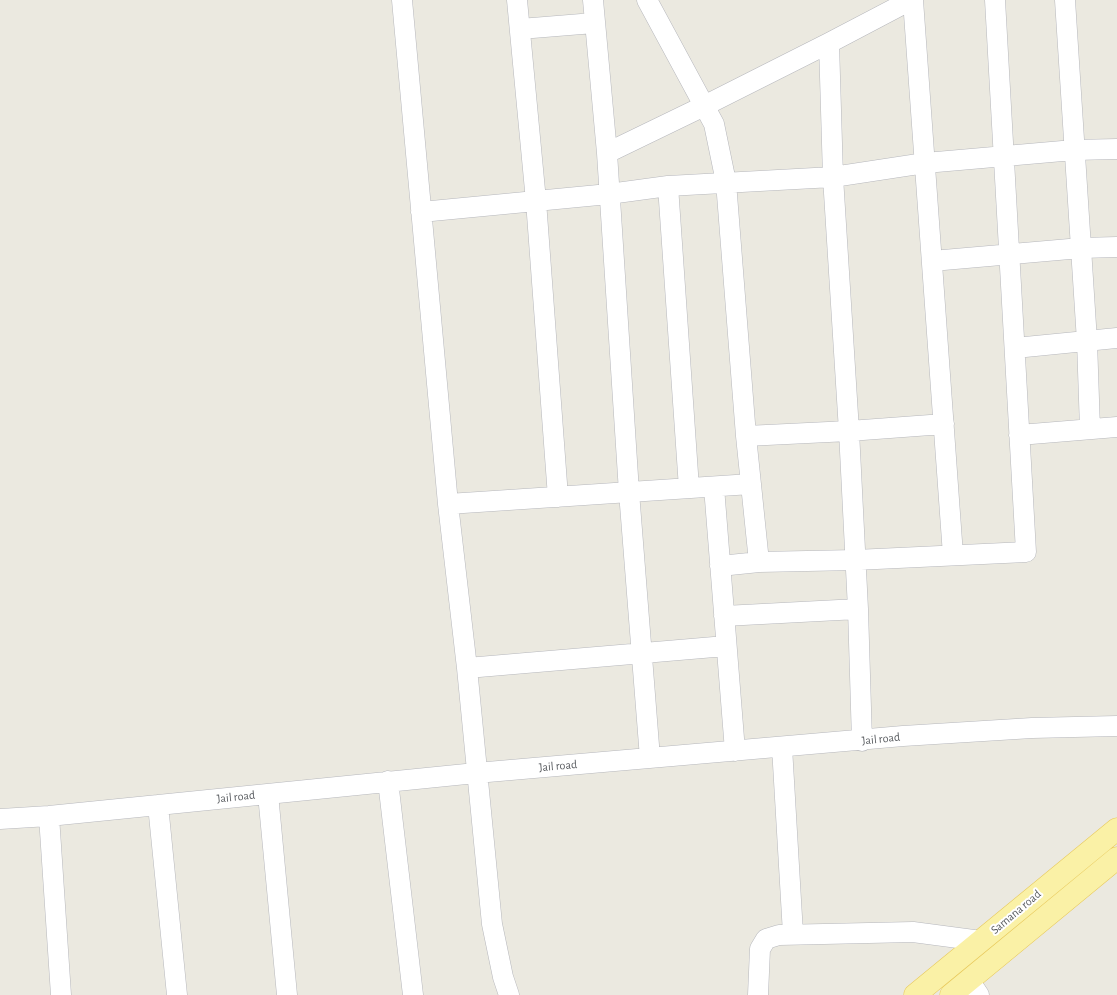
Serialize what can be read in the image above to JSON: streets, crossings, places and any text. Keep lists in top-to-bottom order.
{
  "streets": {
    "main road": ["Samana road"],
    "street": ["Jail road"]
  }
}
